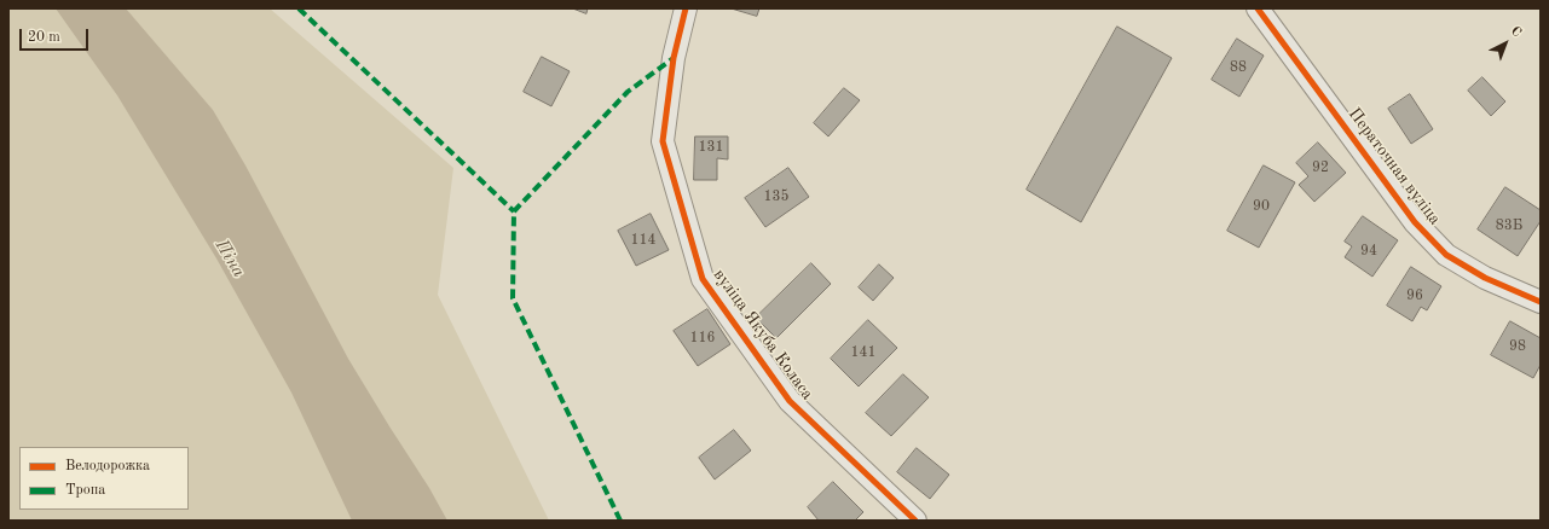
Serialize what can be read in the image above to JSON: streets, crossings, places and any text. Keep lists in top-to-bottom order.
{
  "streets": {
    "street": ["Ператочная вуліца", "вуліца Якуба Коласа"]
  },
  "water": ["Піна"],
  "house_numbers": [
    "88",
    "131",
    "92",
    "135",
    "90",
    "83Б",
    "114",
    "94",
    "96",
    "116",
    "98",
    "141"
  ],
  "legend": ["Велодорожка", "Тропа"],
  "scale_bar": "20 m",
  "north": "top right"
}
